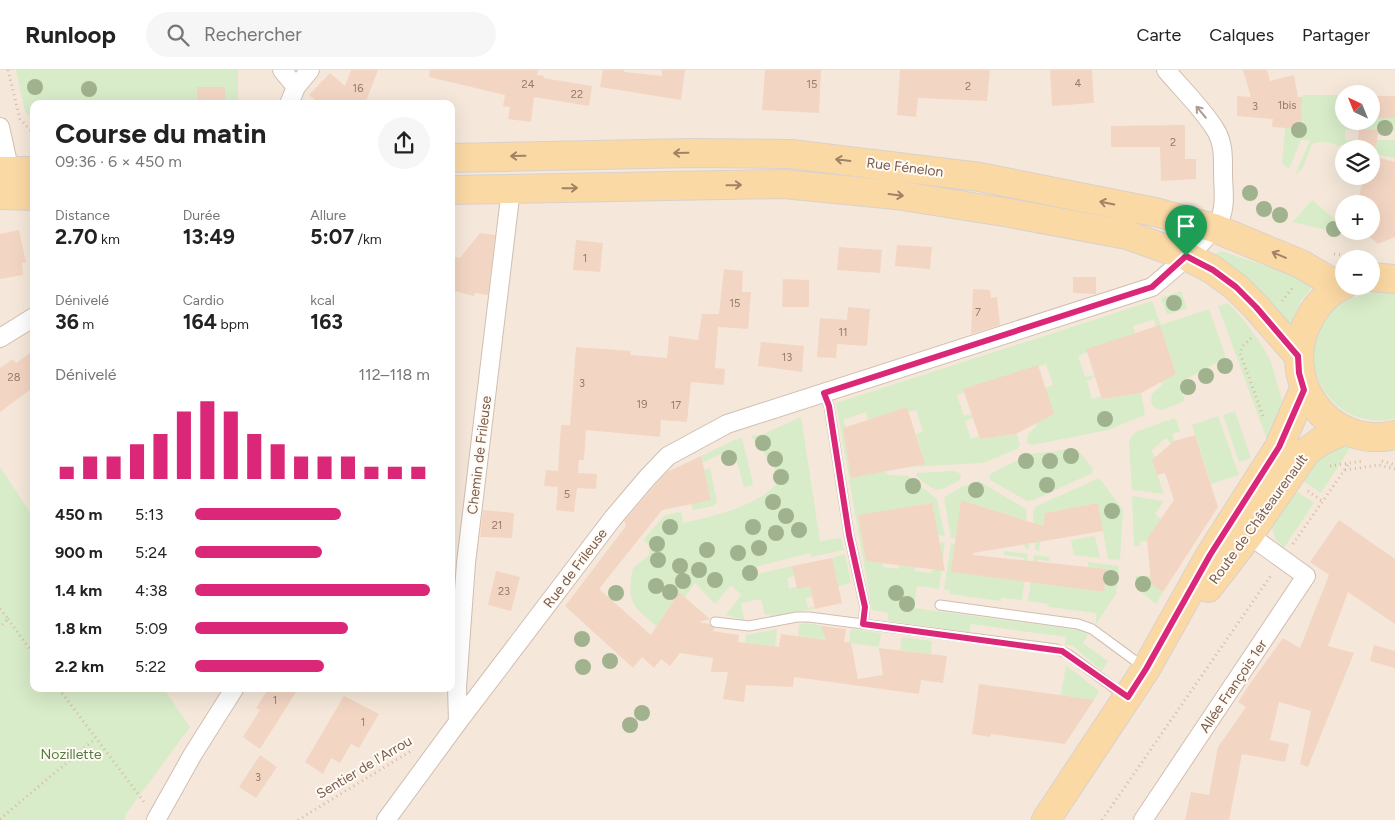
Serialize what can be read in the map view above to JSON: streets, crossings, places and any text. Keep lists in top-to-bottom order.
{
  "streets": {
    "main road": ["Rue Fénelon", "Route de Châteaurenault"],
    "street": ["Chemin de Frileuse", "Rue de Frileuse", "Allée François 1er"],
    "path": ["Sentier de l'Arrou"]
  },
  "crossings": [
    ["Rue Fénelon", "Chemin de Frileuse"],
    ["Rue Fénelon", "Rue de Frileuse"],
    ["Chemin de Frileuse", "Rue de Frileuse"],
    ["Route de Châteaurenault", "Allée François 1er"],
    ["Rue de Frileuse", "Sentier de l'Arrou"]
  ],
  "parks": ["Nozillette"],
  "house_numbers": [
    "4",
    "24",
    "15",
    "2",
    "16",
    "22",
    "1bis",
    "3",
    "2",
    "1",
    "15",
    "7",
    "11",
    "13",
    "28",
    "3",
    "19",
    "17",
    "5",
    "21",
    "23",
    "1",
    "1",
    "3"
  ],
  "north": "top left",
  "page": {
    "header": "Runloop",
    "search": "Rechercher",
    "nav": ["Carte", "Calques", "Partager"],
    "map_buttons": ["+", "−"],
    "heading": ["Course du matin", "09:36 · 6 × 450 m"],
    "stats": [
      ["Distance", "2.70 km"],
      ["Durée", "13:49"],
      ["Allure", "5:07 /km"],
      ["Dénivelé", "36 m"],
      ["Cardio", "164 bpm"],
      ["kcal", "163"]
    ],
    "chart": ["Dénivelé", "112–118 m"],
    "list": [
      {
        "name": "450 m",
        "note": "5:13"
      },
      {
        "name": "900 m",
        "note": "5:24"
      },
      {
        "name": "1.4 km",
        "note": "4:38"
      },
      {
        "name": "1.8 km",
        "note": "5:09"
      },
      {
        "name": "2.2 km",
        "note": "5:22"
      }
    ]
  }
}
